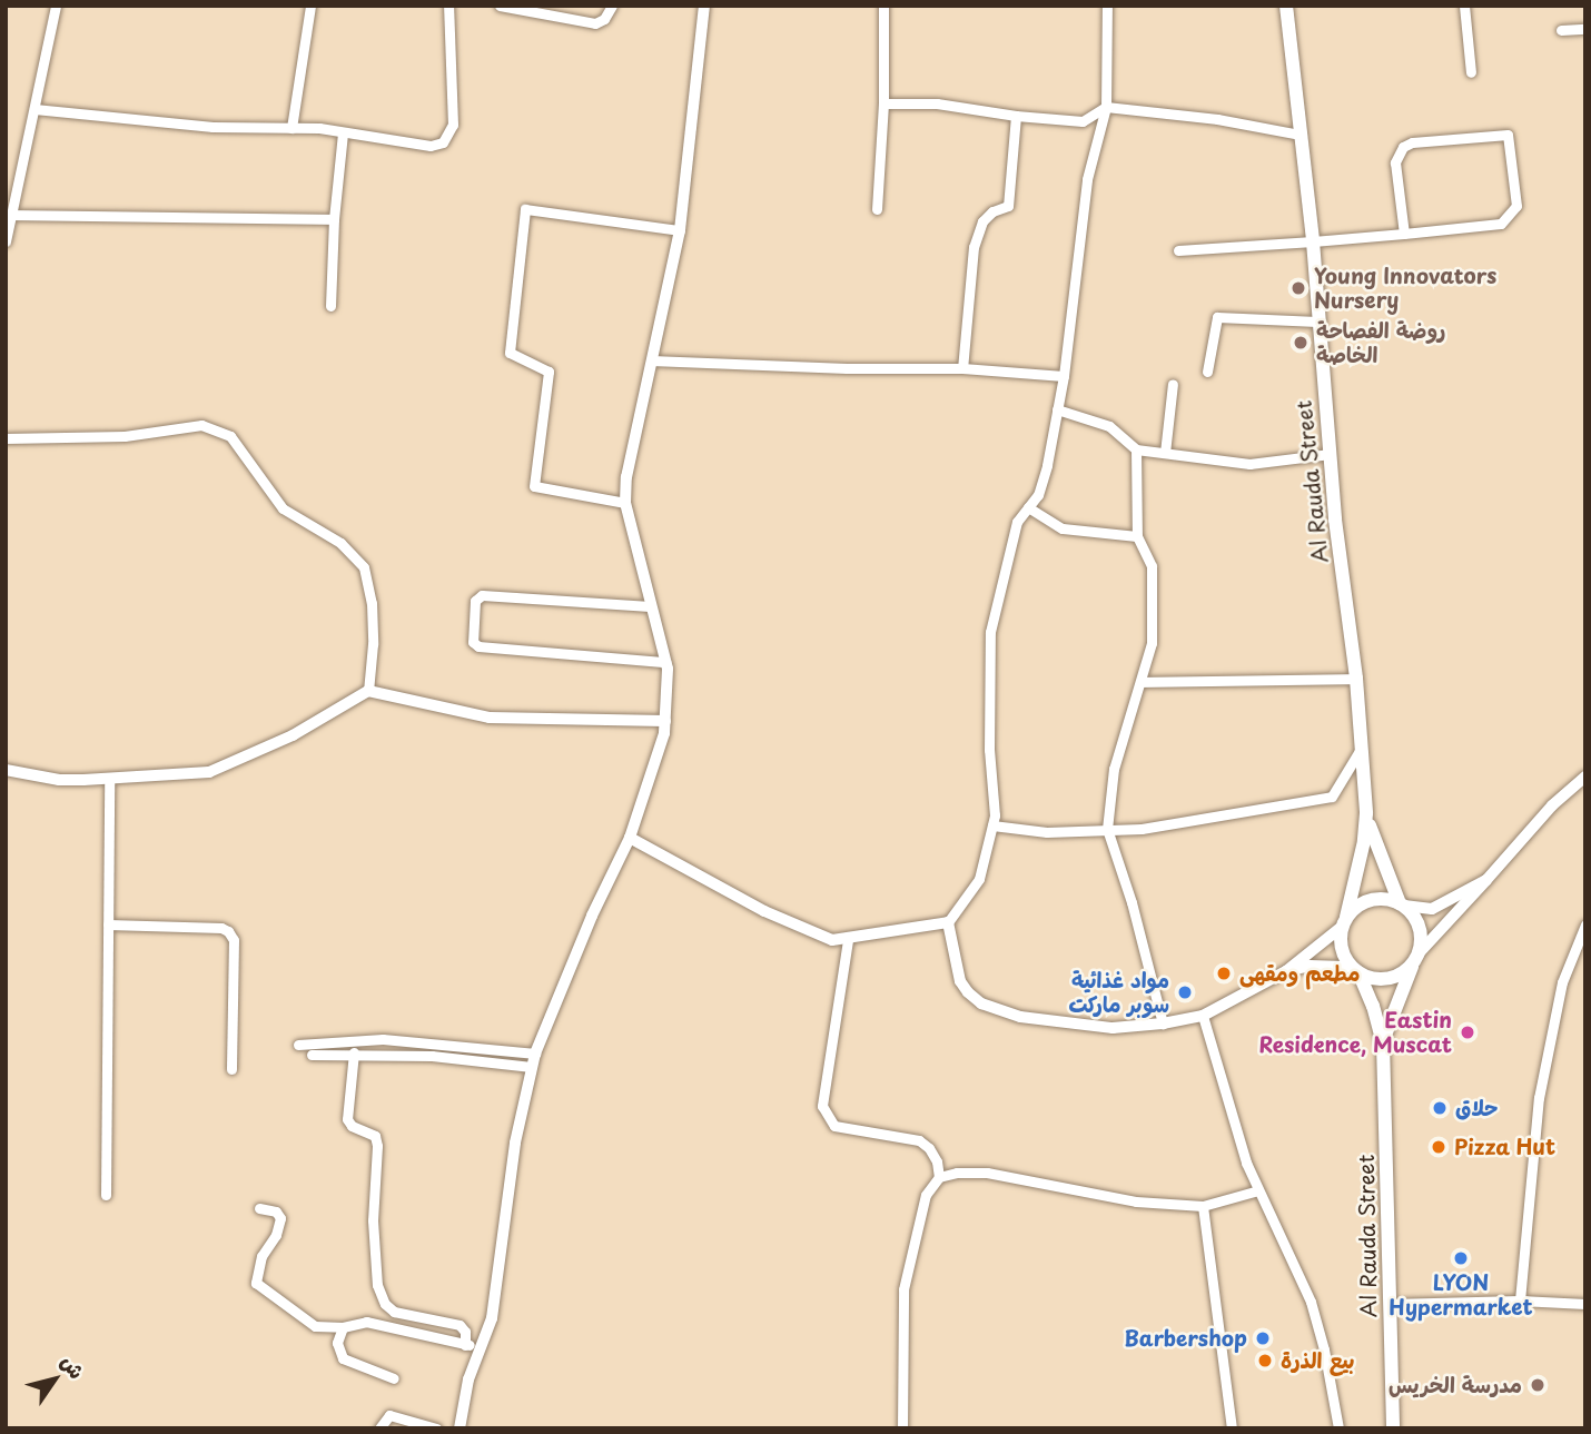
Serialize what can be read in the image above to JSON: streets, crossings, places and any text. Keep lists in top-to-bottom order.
{
  "streets": {
    "main road": ["Al Rauda Street"]
  },
  "places": [
    "Young Innovators Nursery",
    "روضة الفصاحة الخاصة",
    "مطعم ومقهى",
    "مواد غذائية سوبر ماركت",
    "Eastin Residence, Muscat",
    "حلاق",
    "Pizza Hut",
    "LYON Hypermarket",
    "Barbershop",
    "بيع الذرة",
    "مدرسة الخريس"
  ],
  "north": "top right"
}
